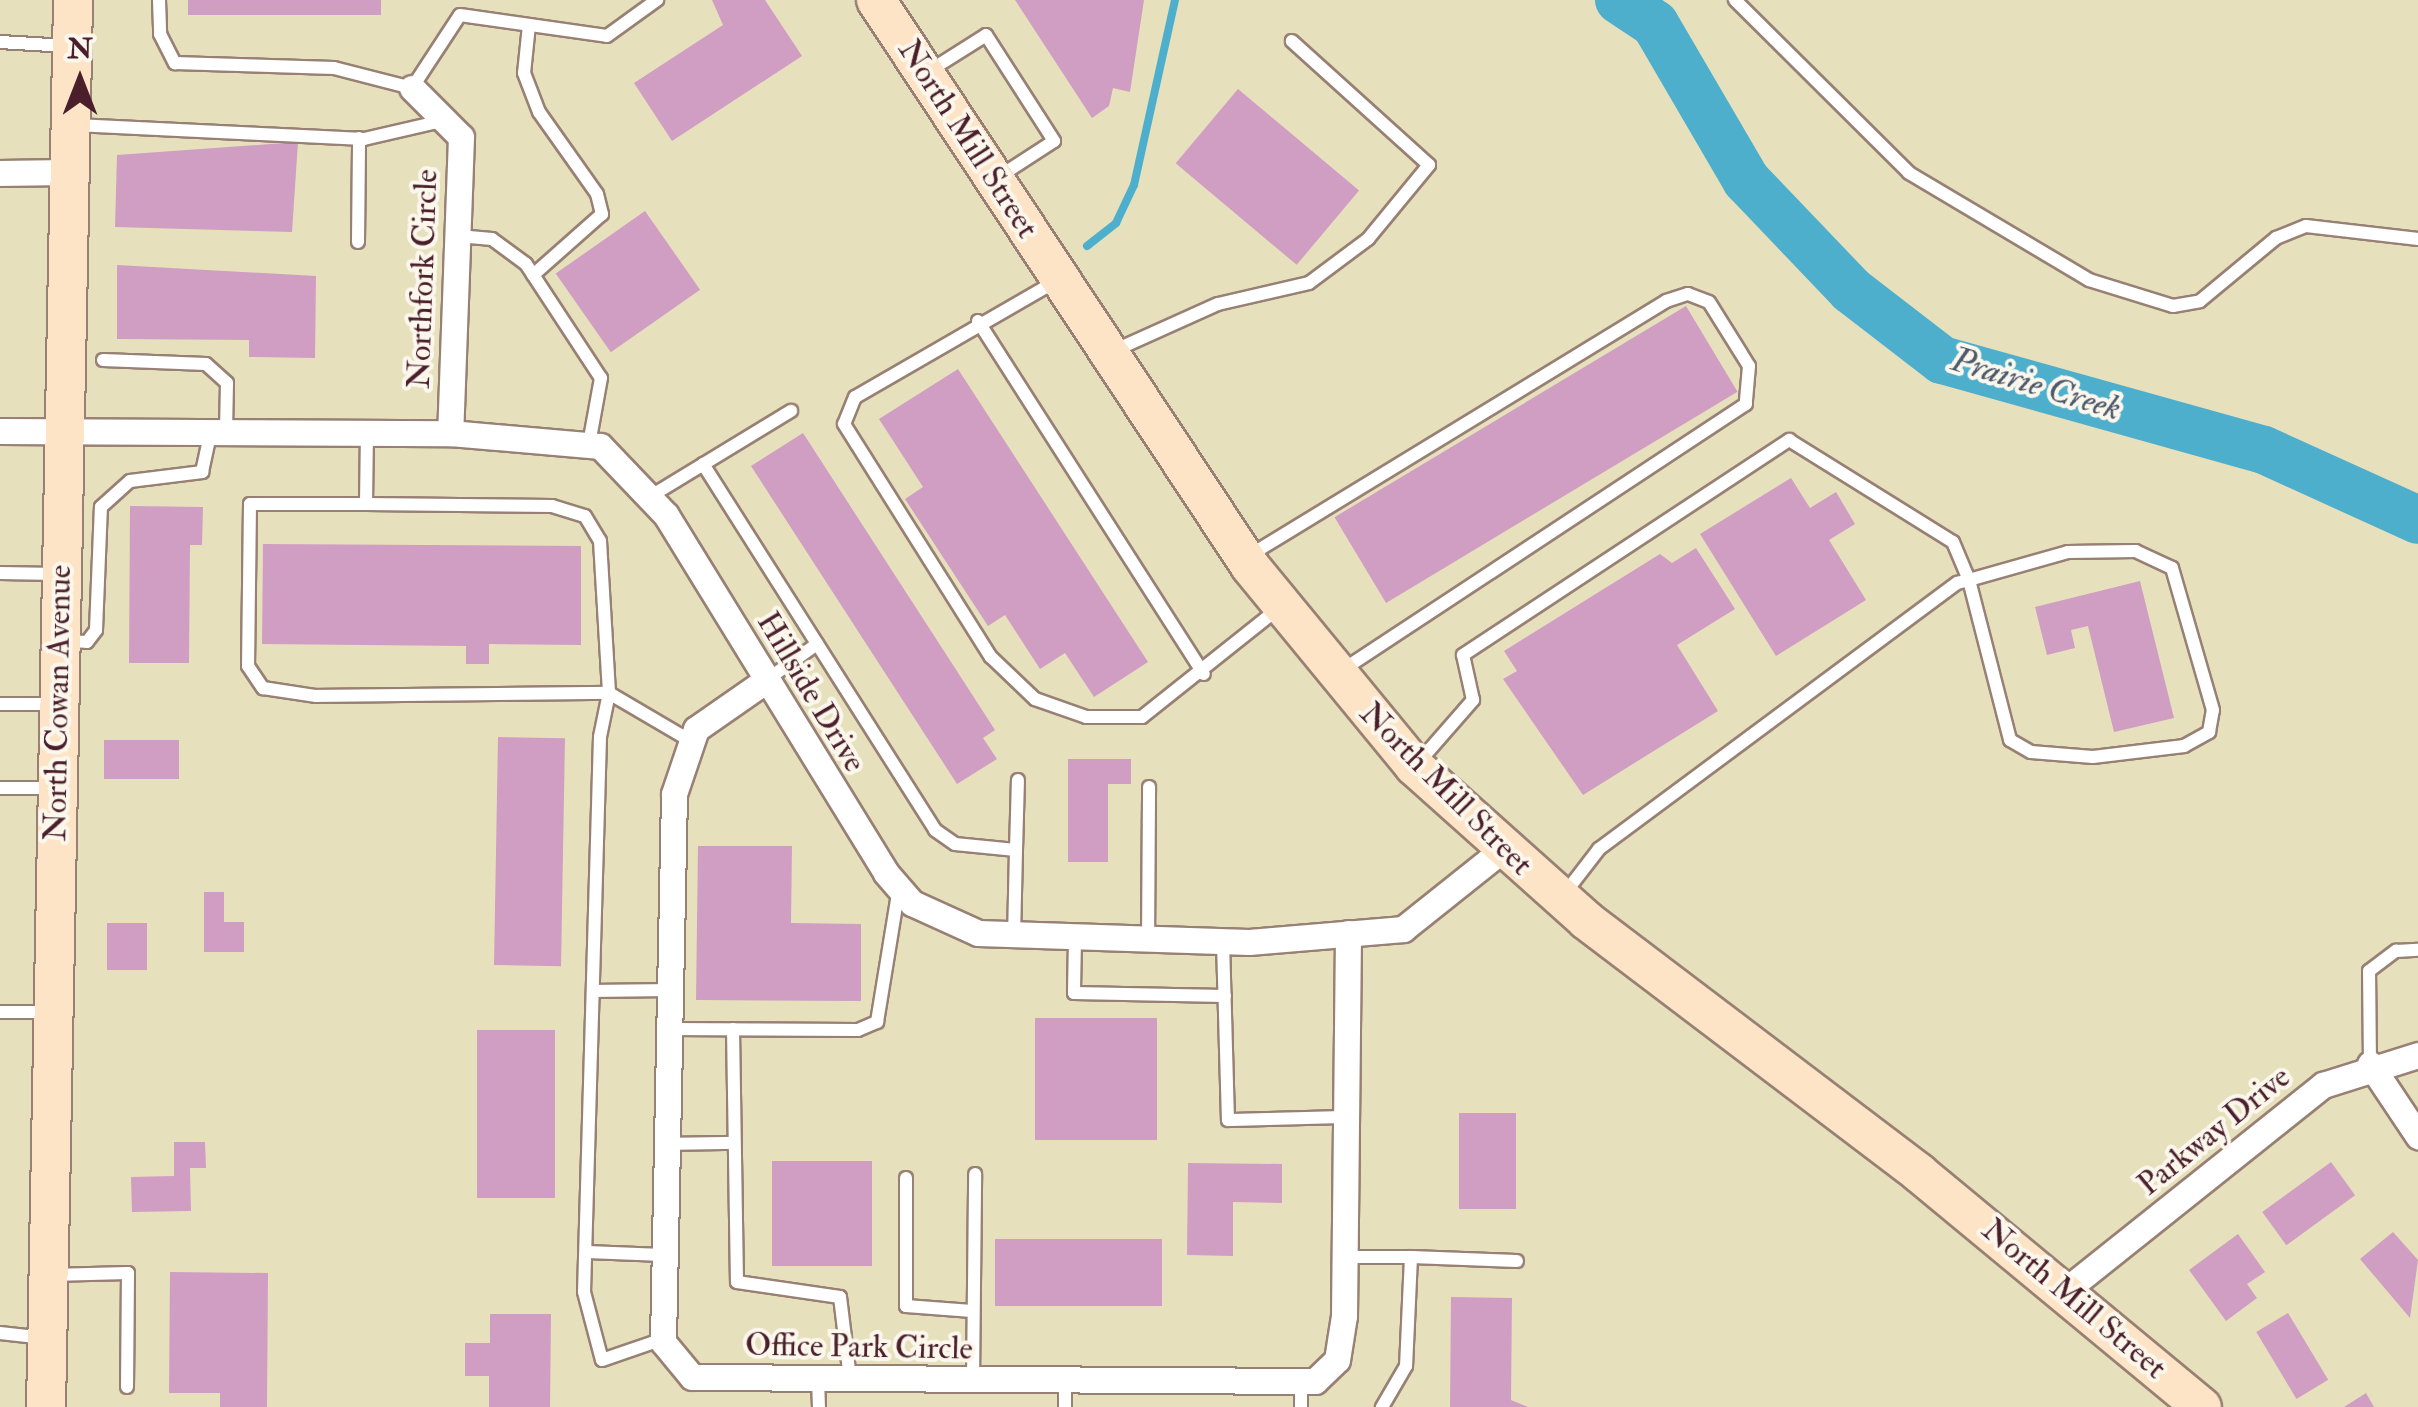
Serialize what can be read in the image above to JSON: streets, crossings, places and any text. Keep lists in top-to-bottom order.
{
  "streets": {
    "main road": ["North Mill Street", "North Cowan Avenue"],
    "street": [
      "Northfork Circle",
      "Hillside Drive",
      "Parkway Drive",
      "Office Park Circle"
    ]
  },
  "crossings": [
    ["North Mill Street", "Hillside Drive"],
    ["North Mill Street", "Parkway Drive"],
    ["Northfork Circle", "Hillside Drive"],
    ["Hillside Drive", "North Cowan Avenue"],
    ["Hillside Drive", "Office Park Circle"]
  ],
  "water": ["Prairie Creek"],
  "north": "top"
}
